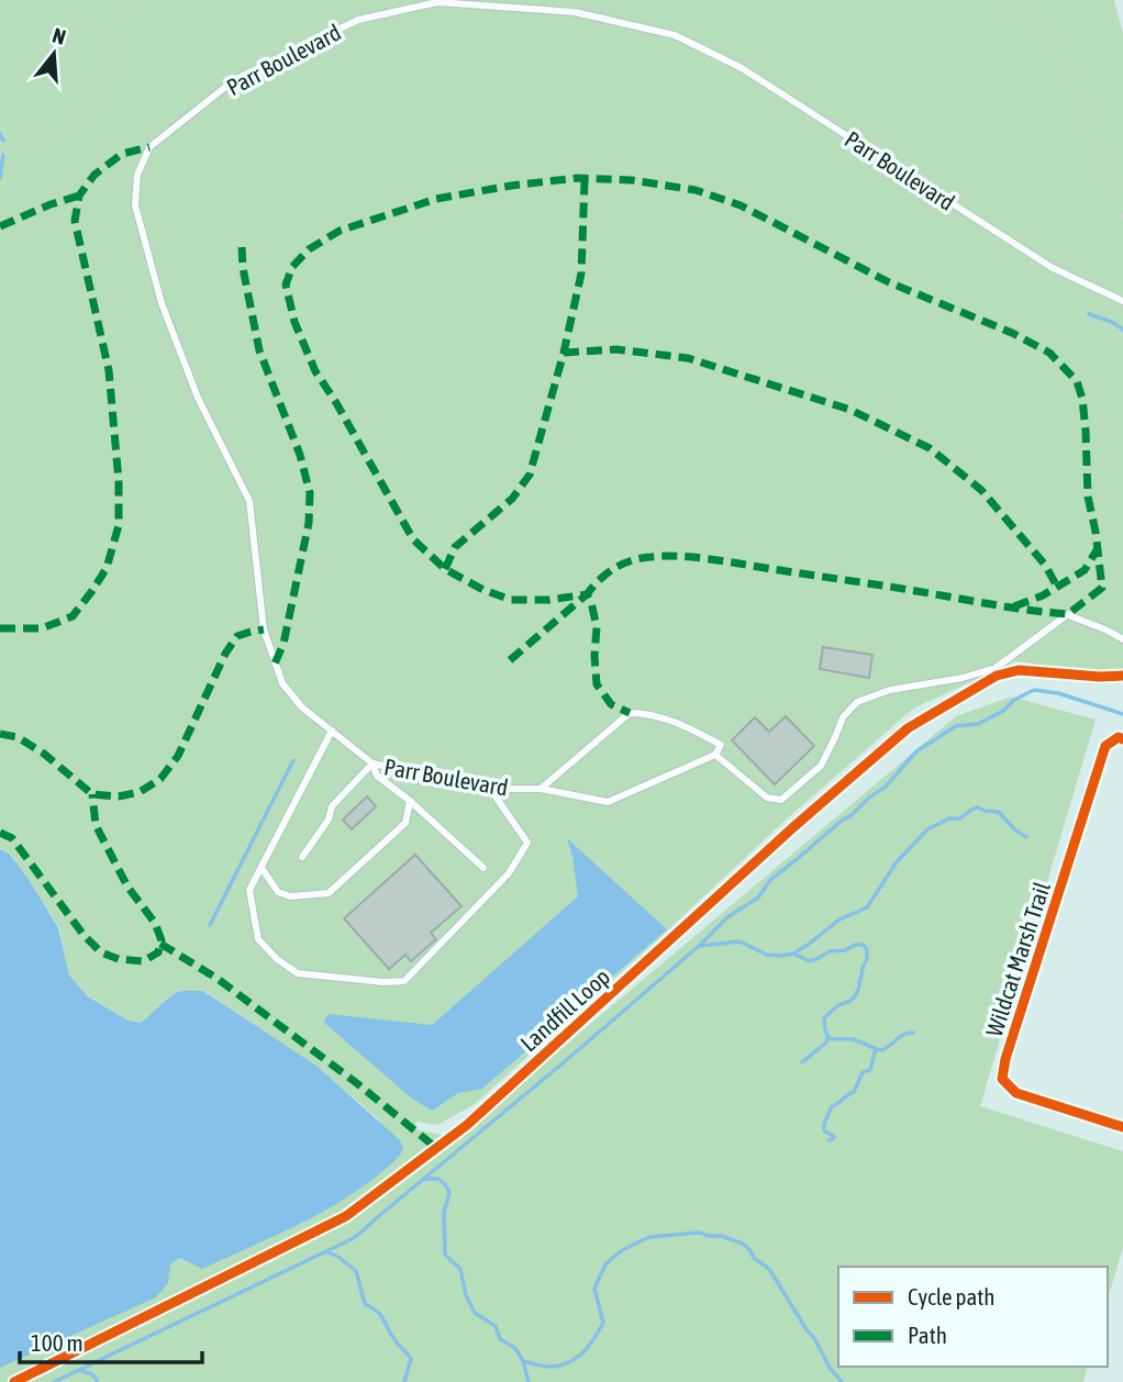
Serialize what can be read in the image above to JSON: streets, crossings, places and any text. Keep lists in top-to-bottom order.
{
  "streets": {
    "lane": ["Parr Boulevard"],
    "cycle path": ["Wildcat Marsh Trail", "Landfill Loop"]
  },
  "legend": ["Cycle path", "Path"],
  "scale_bar": "100 m",
  "north": "top"
}
